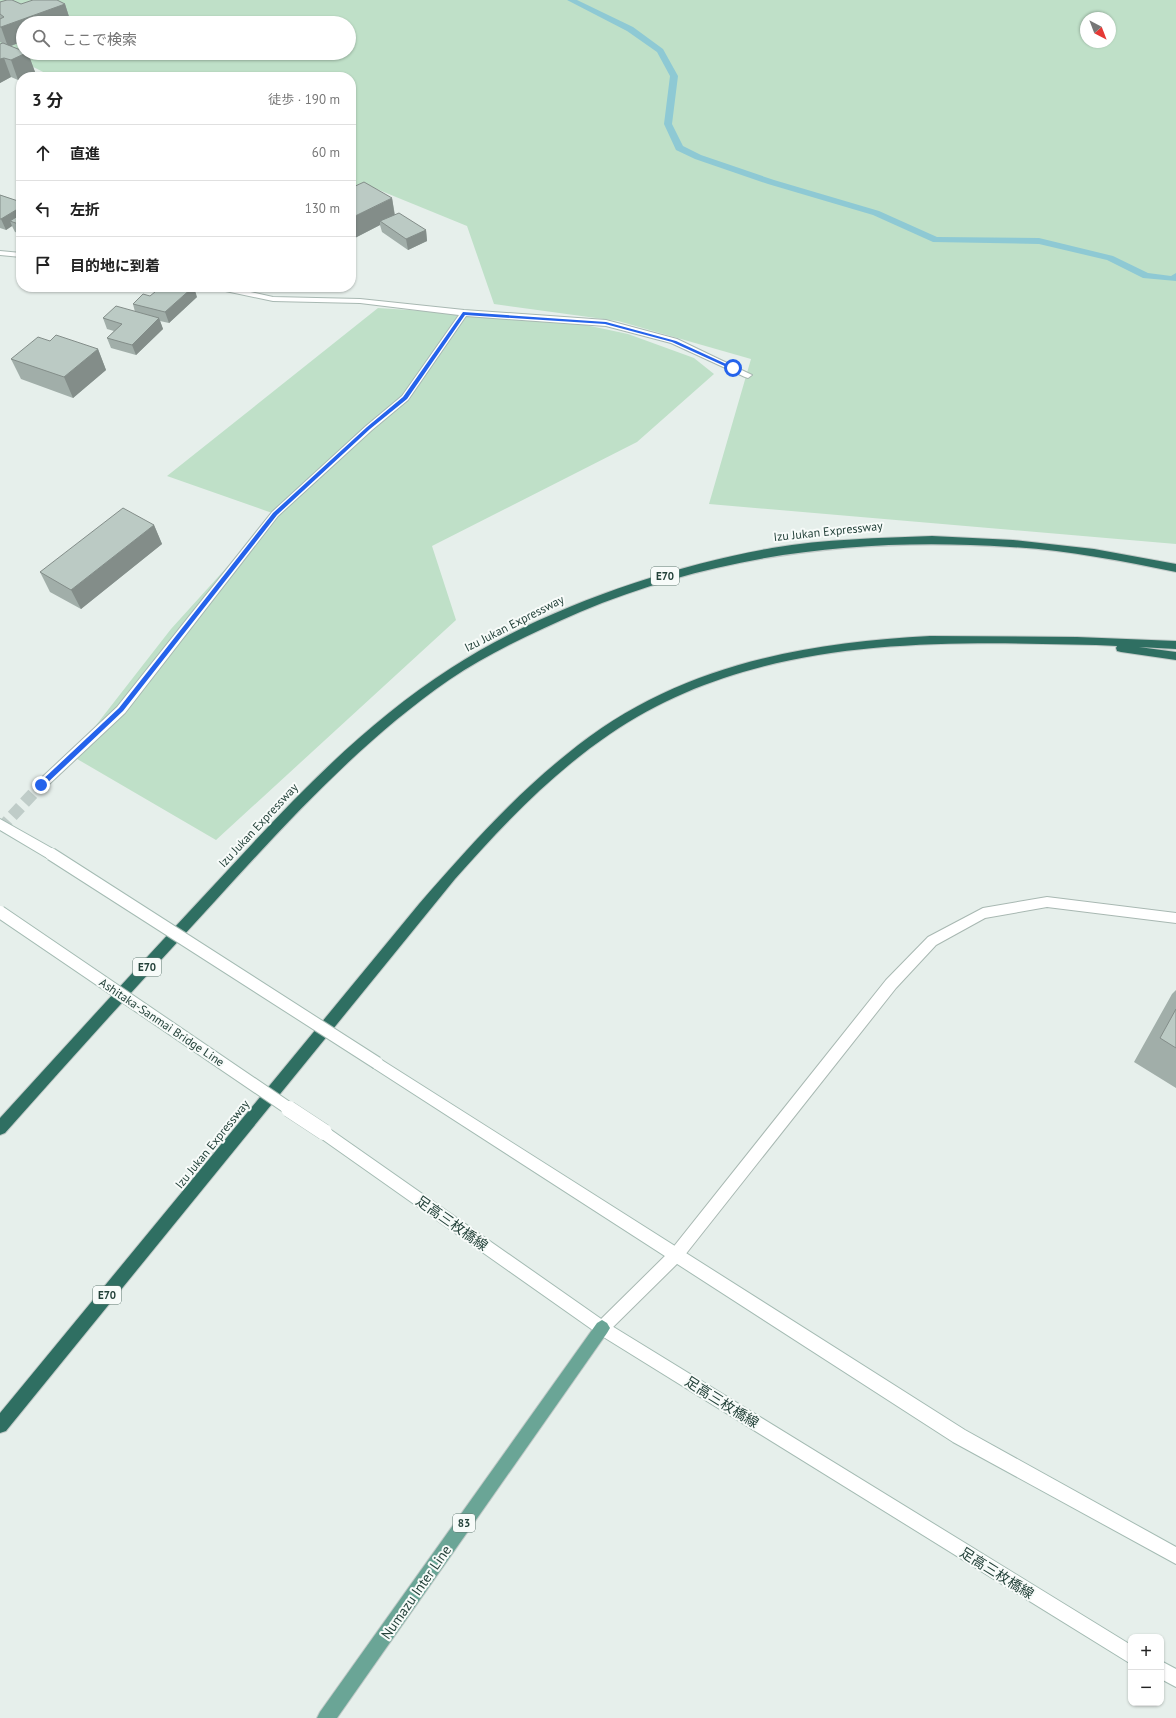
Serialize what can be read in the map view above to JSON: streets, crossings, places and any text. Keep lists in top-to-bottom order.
{
  "streets": {
    "highway": ["Izu Jukan Expressway", "E70"],
    "main road": ["83", "Numazu Inter Line"],
    "street": ["Ashitaka-Sanmai Bridge Line", "足高三枚橋線"]
  },
  "crossings": [
    ["Ashitaka-Sanmai Bridge Line", "足高三枚橋線"],
    ["足高三枚橋線", "Numazu Inter Line"]
  ],
  "north": "bottom right",
  "page": {
    "search": "ここで検索",
    "heading": ["3 分", "徒歩 · 190 m"],
    "list": [
      ["直進", "60 m"],
      ["左折", "130 m"],
      "目的地に到着"
    ],
    "map_buttons": ["+", "−"]
  }
}
